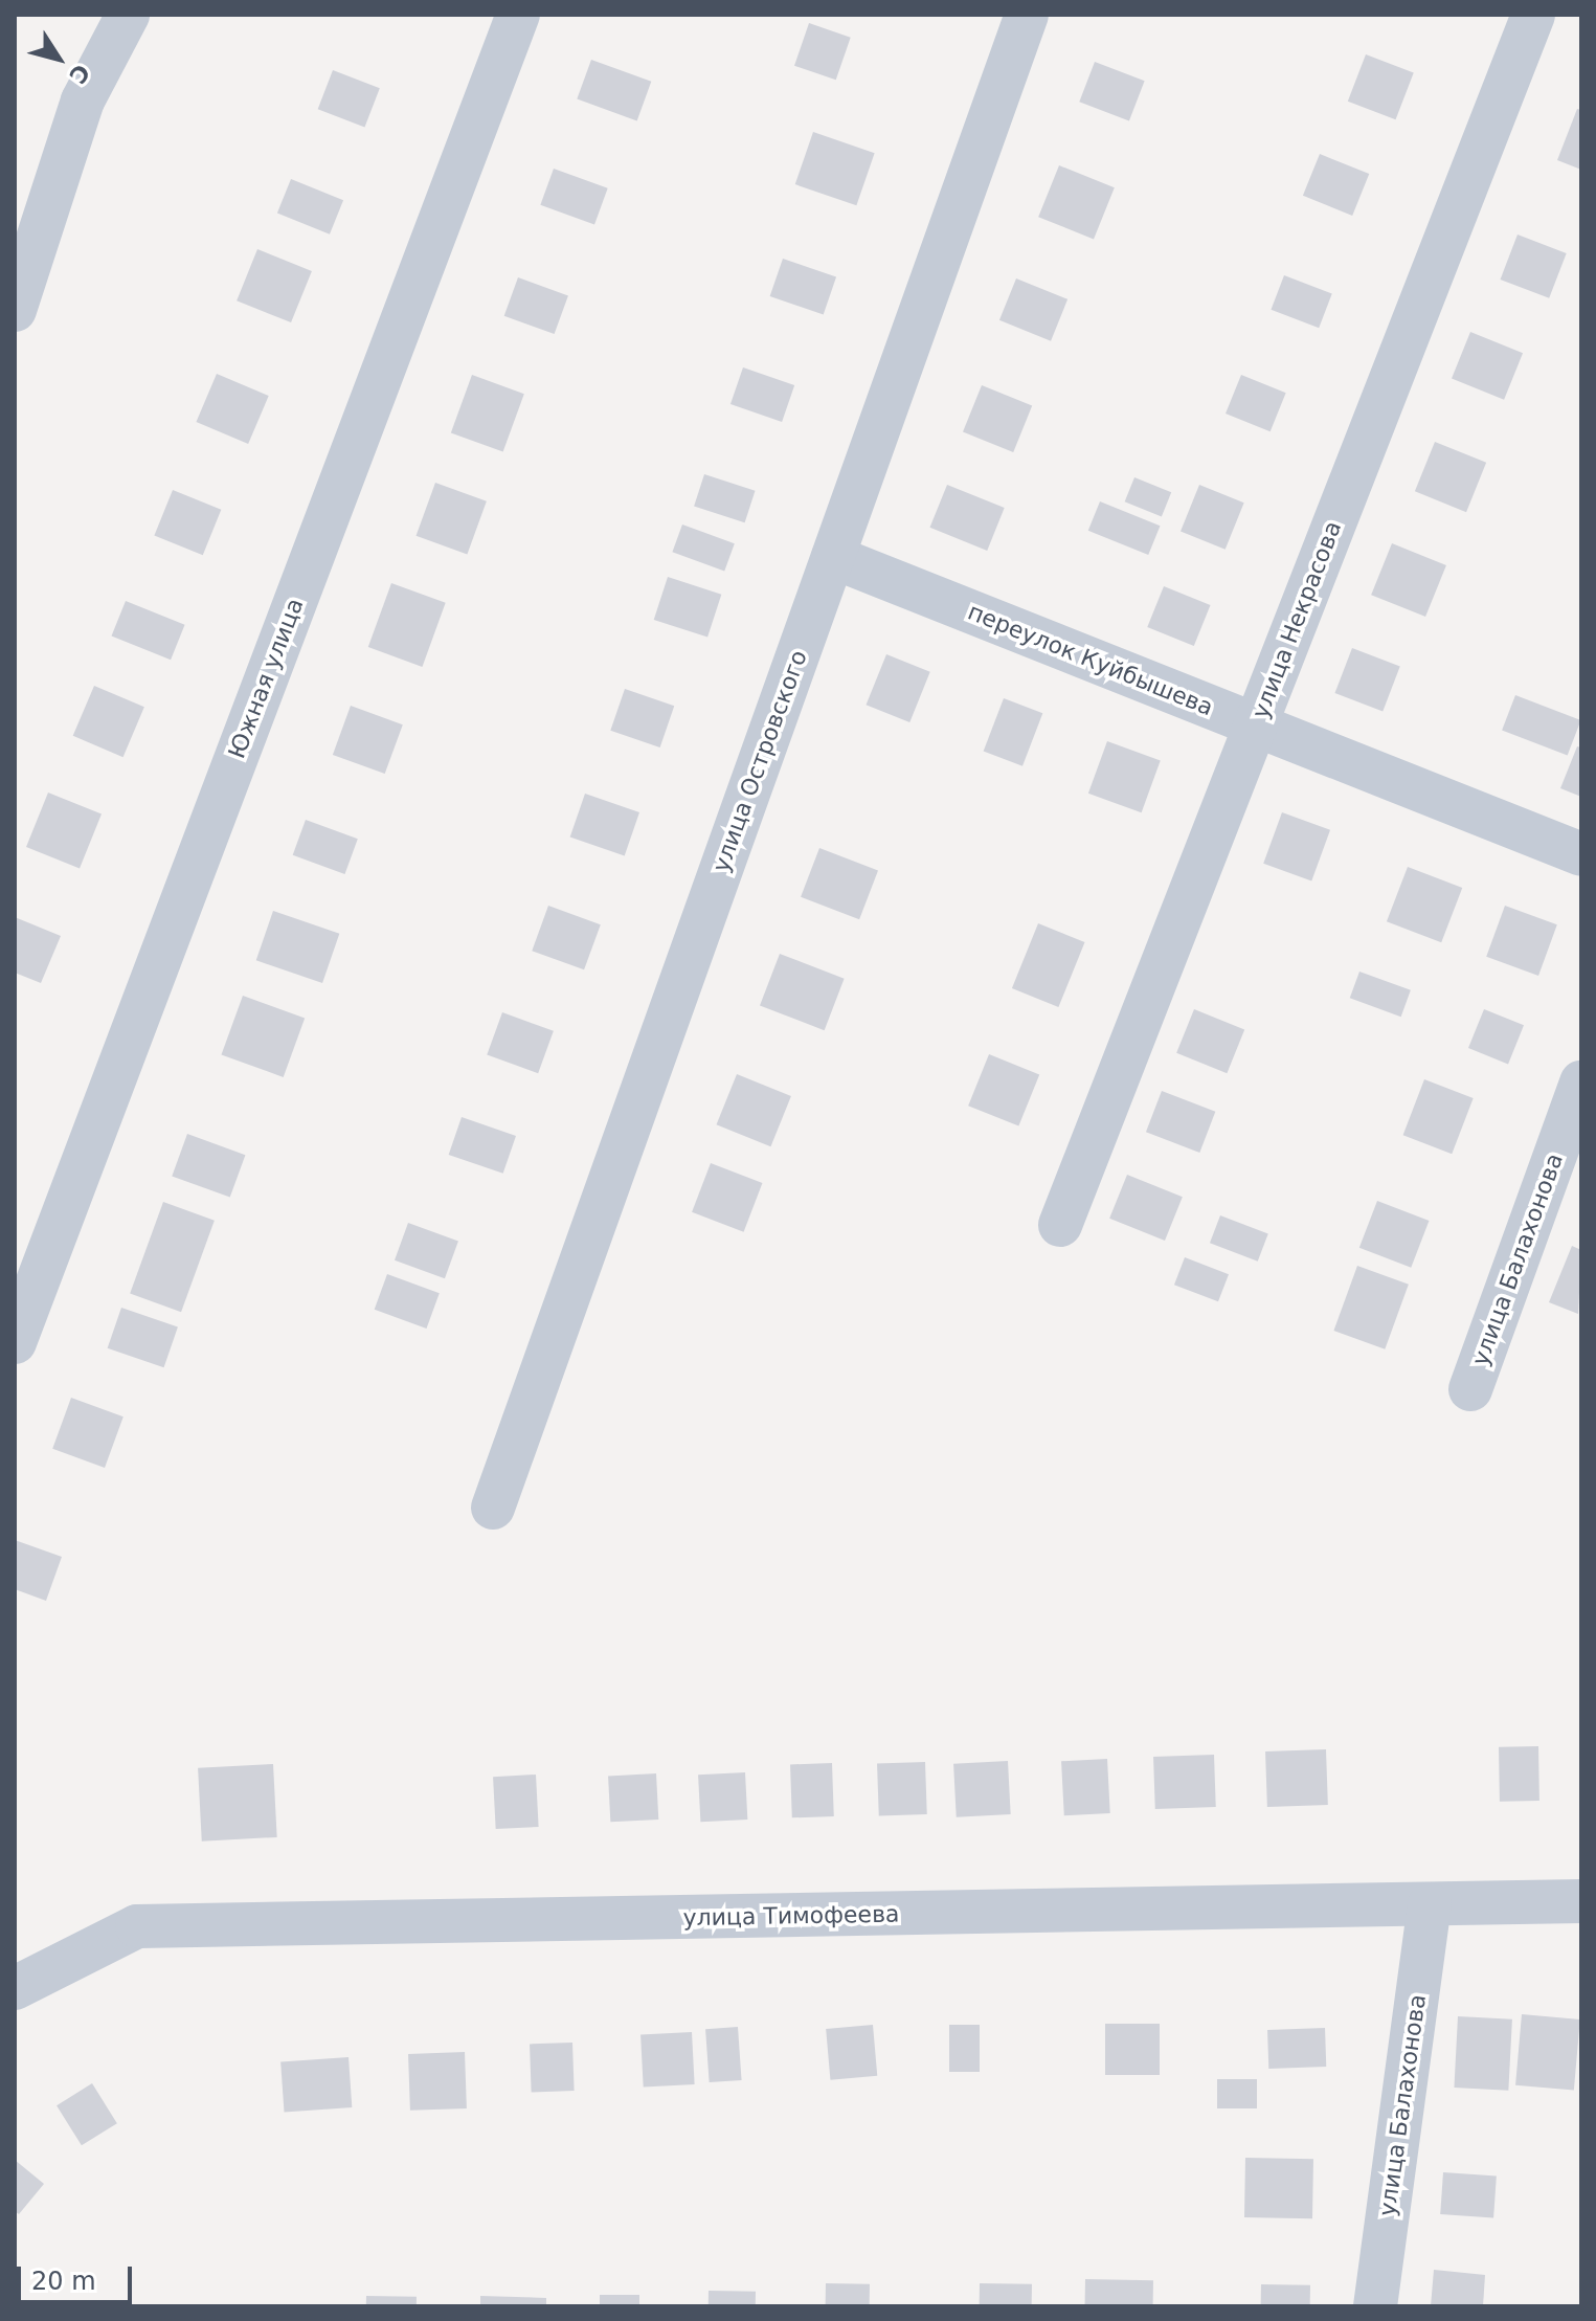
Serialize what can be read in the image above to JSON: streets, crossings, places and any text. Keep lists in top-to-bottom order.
{
  "streets": {
    "street": [
      "улица Некрасова",
      "переулок Куйбышева",
      "Южная улица",
      "улица Островского",
      "улица Балахонова",
      "улица Тимофеева"
    ]
  },
  "crossings": [
    ["улица Некрасова", "переулок Куйбышева"],
    ["переулок Куйбышева", "улица Островского"],
    ["улица Балахонова", "улица Тимофеева"]
  ],
  "scale_bar": "20 m",
  "north": "bottom right"
}
